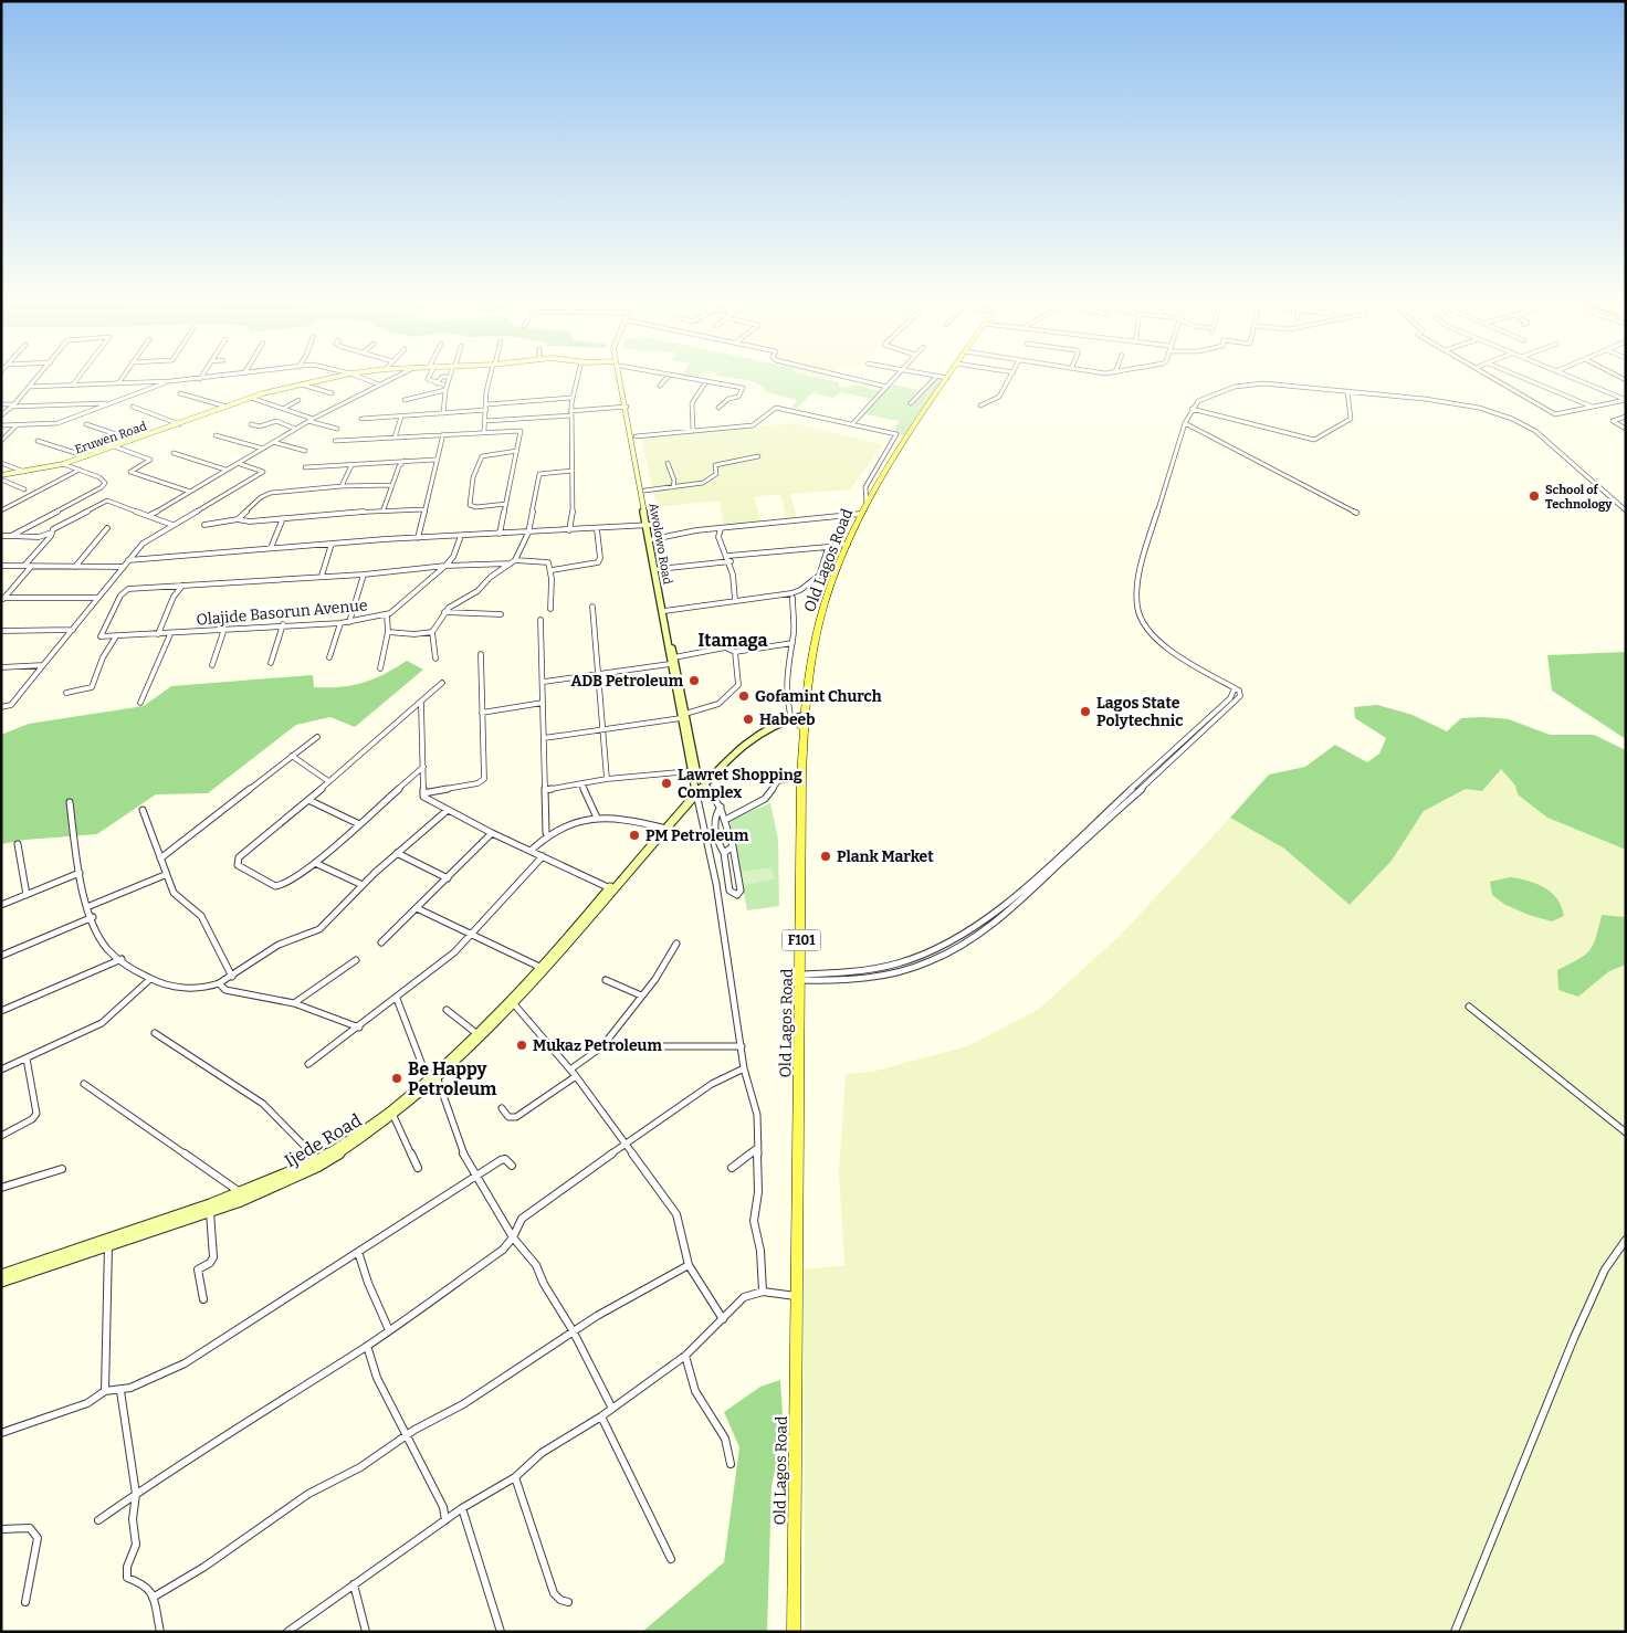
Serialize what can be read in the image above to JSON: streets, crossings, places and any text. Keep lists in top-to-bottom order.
{
  "streets": {
    "main road": [
      "Eruwen Road",
      "Awolowo Road",
      "Old Lagos Road",
      "F101",
      "Ijede Road"
    ],
    "street": ["Olajide Basorun Avenue"]
  },
  "districts": ["Itamaga"],
  "places": [
    "School of Technology",
    "ADB Petroleum",
    "Gofamint Church",
    "Lagos State Polytechnic",
    "Habeeb",
    "Lawret Shopping Complex",
    "PM Petroleum",
    "Plank Market",
    "Mukaz Petroleum",
    "Be Happy Petroleum"
  ]
}
